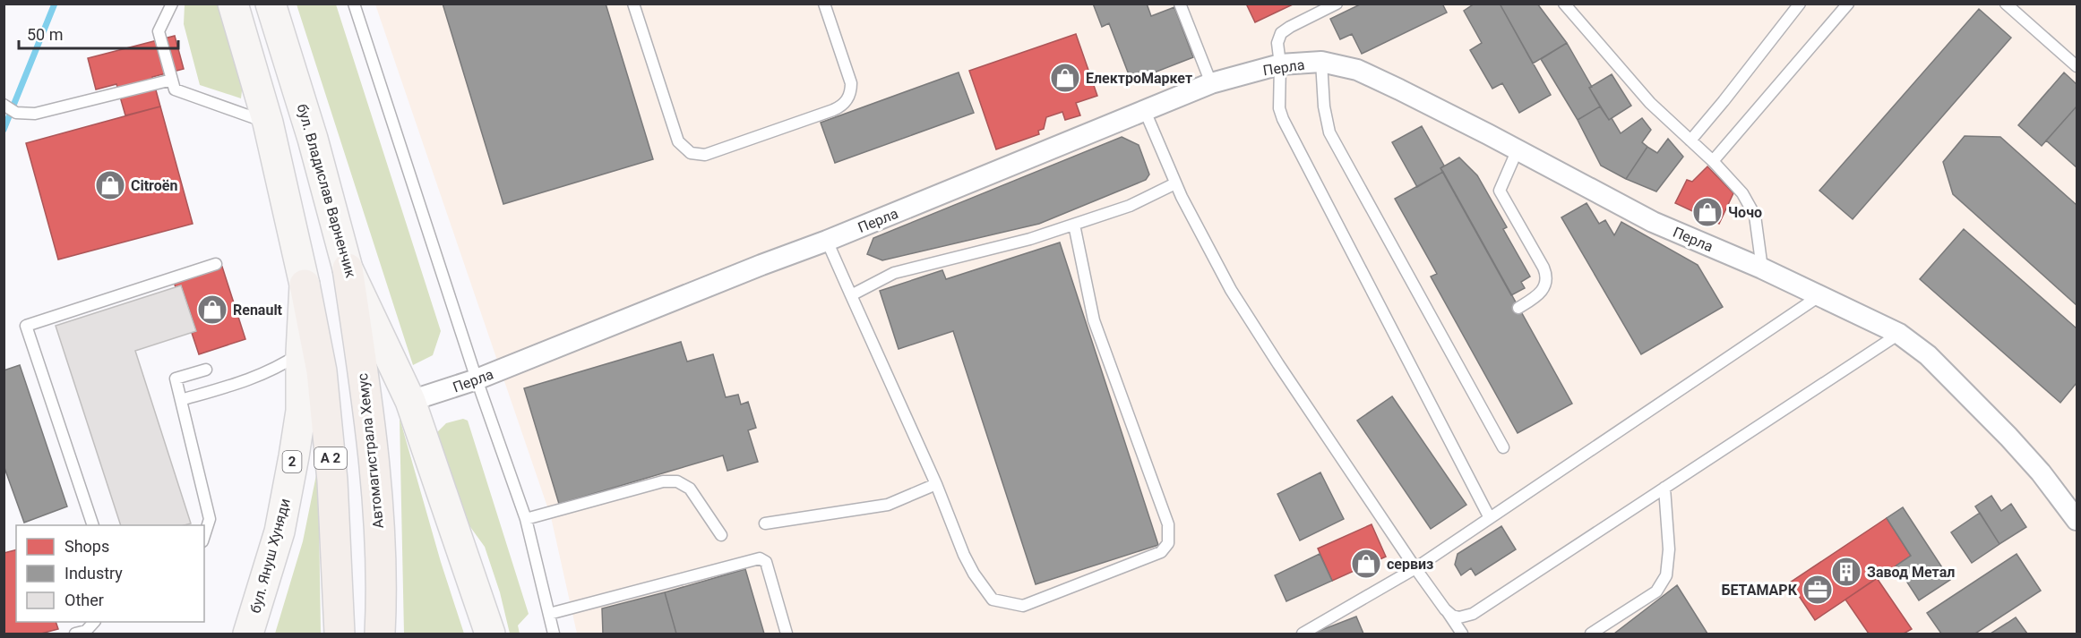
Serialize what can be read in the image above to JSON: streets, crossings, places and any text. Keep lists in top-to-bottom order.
{
  "streets": {
    "highway": ["Автомагистрала Хемус", "A 2"],
    "main road": ["бул. Владислав Варненчик", "2", "бул. Януш Хуняди"],
    "street": ["Перла"]
  },
  "crossings": [
    ["Перла", "бул. Владислав Варненчик"],
    ["бул. Владислав Варненчик", "Автомагистрала Хемус"],
    ["A 2", "бул. Януш Хуняди"]
  ],
  "places": {
    "shop": [
      "ЕлектроМаркет",
      "Citroën",
      "Чочо",
      "Renault",
      "сервиз"
    ],
    "building": ["Завод Метал"],
    "office": ["БЕТАМАРК"]
  },
  "legend": ["Shops", "Industry", "Other"],
  "scale_bar": "50 m"
}
